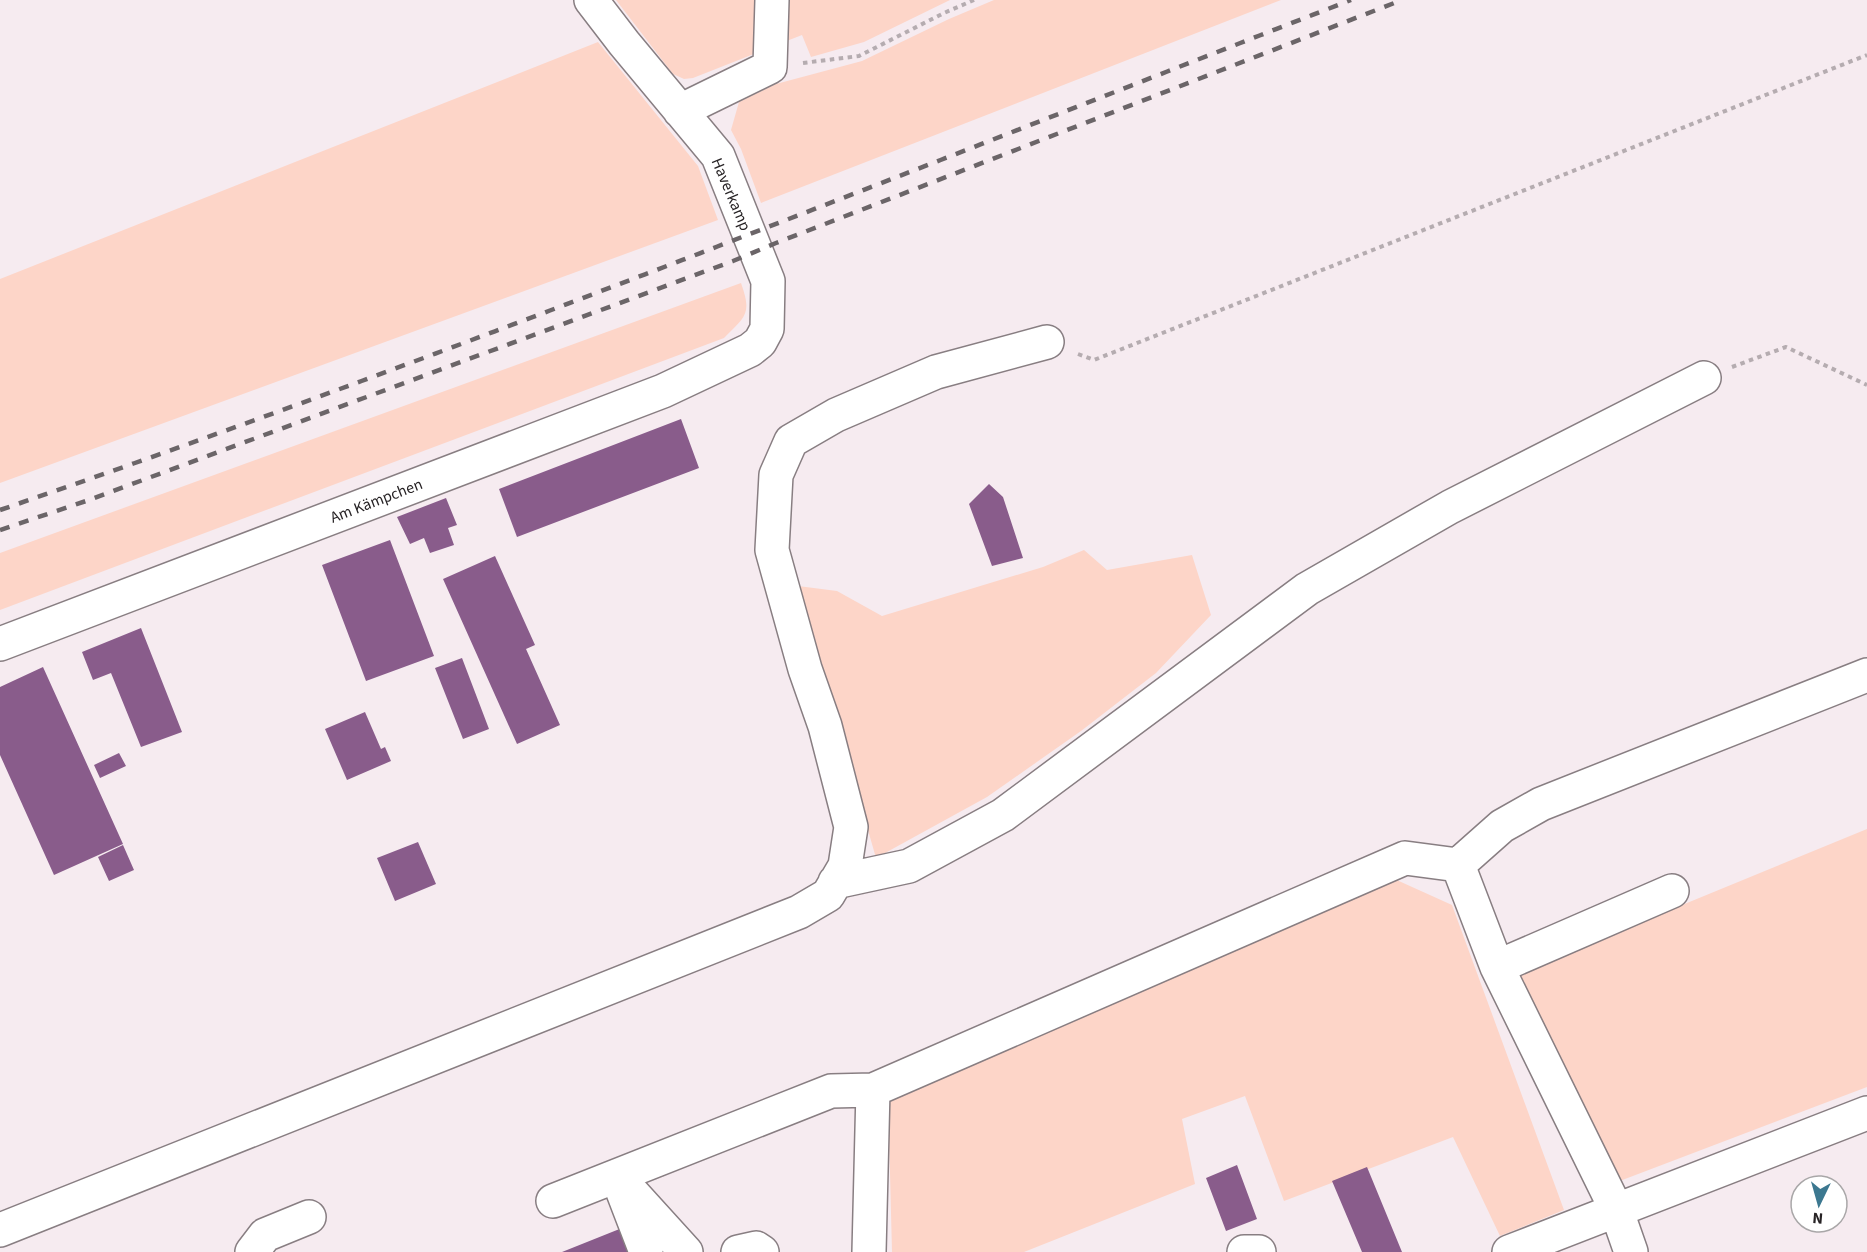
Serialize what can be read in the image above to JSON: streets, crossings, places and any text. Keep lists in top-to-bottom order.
{
  "streets": {
    "street": ["Haverkamp", "Am Kämpchen"]
  },
  "crossings": [
    ["Haverkamp", "Am Kämpchen"]
  ],
  "north": "bottom"
}
